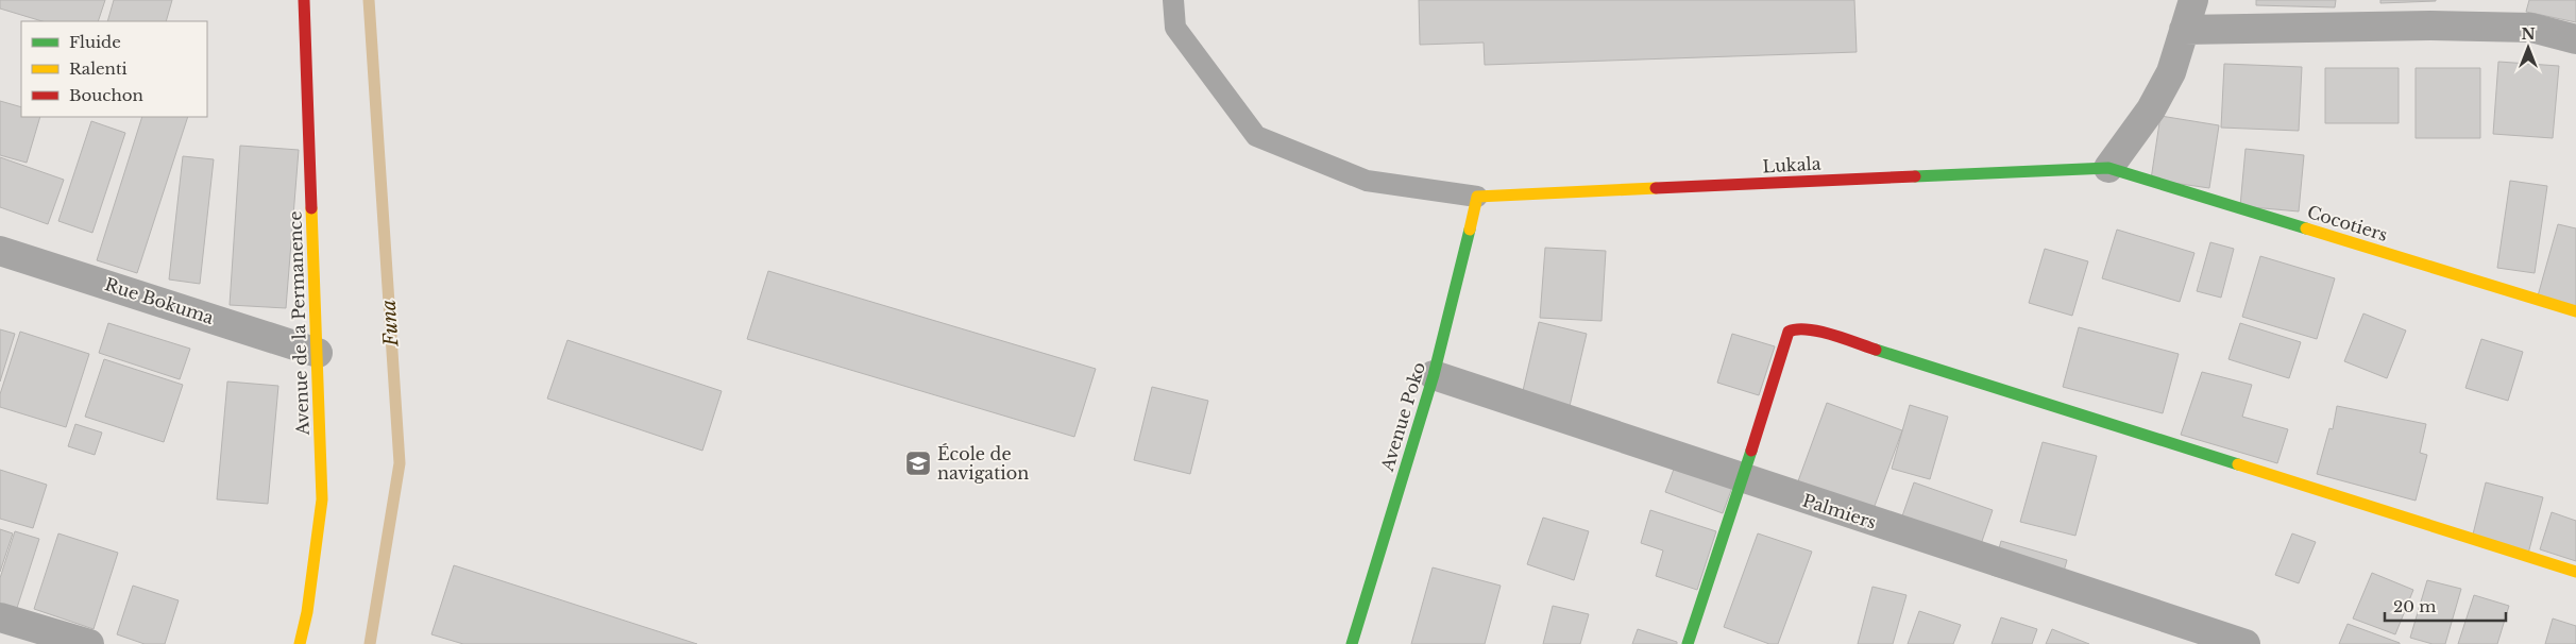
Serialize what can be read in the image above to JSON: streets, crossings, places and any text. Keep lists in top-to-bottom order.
{
  "streets": {
    "street": [
      "Lukala",
      "Cocotiers",
      "Rue Bokuma",
      "Avenue de la Permanence",
      "Avenue Poko",
      "Palmiers"
    ]
  },
  "crossings": [
    ["Lukala", "Cocotiers"],
    ["Lukala", "Avenue Poko"],
    ["Rue Bokuma", "Avenue de la Permanence"],
    ["Avenue Poko", "Palmiers"]
  ],
  "water": ["Funa"],
  "places": {
    "school or university": ["École de navigation"]
  },
  "legend": ["Fluide", "Ralenti", "Bouchon"],
  "scale_bar": "20 m",
  "north": "top"
}
